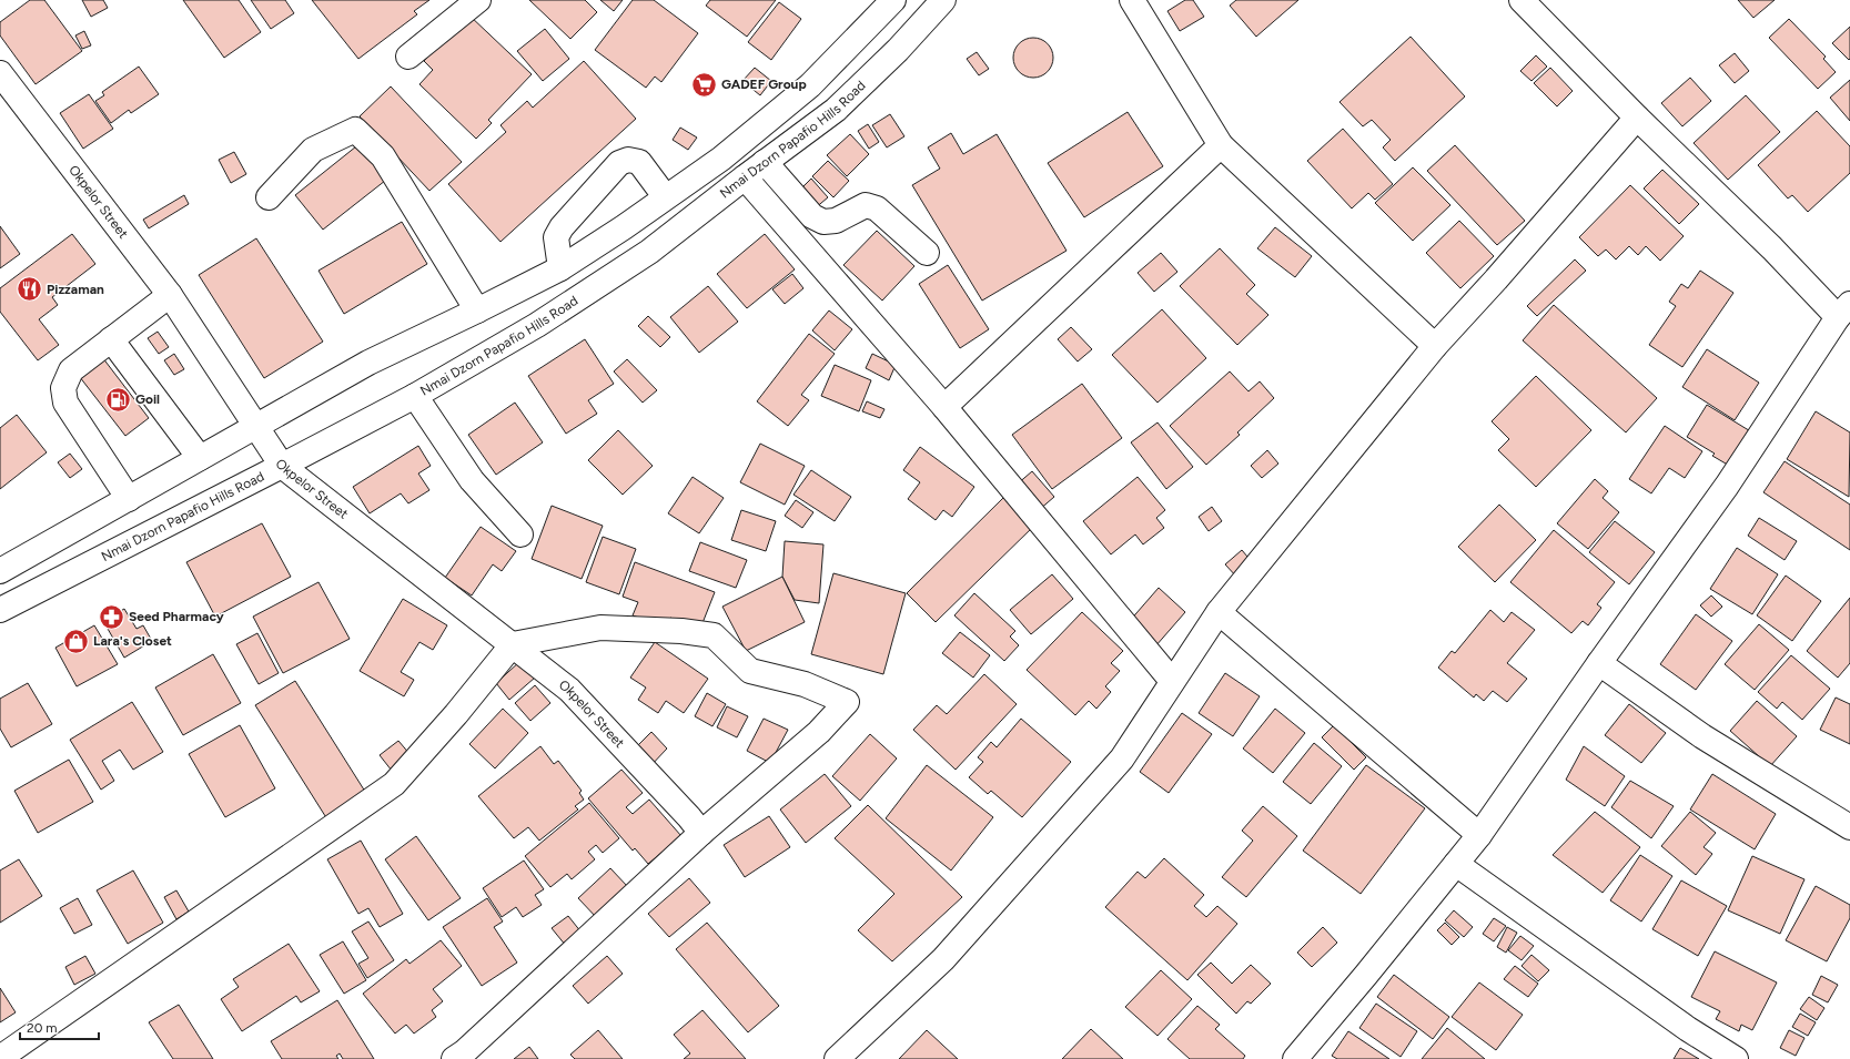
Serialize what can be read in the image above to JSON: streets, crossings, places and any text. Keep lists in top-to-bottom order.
{
  "streets": {
    "street": ["Nmai Dzorn Papafio Hills Road", "Okpelor Street"]
  },
  "crossings": [
    ["Nmai Dzorn Papafio Hills Road", "Okpelor Street"]
  ],
  "places": {
    "supermarket": ["GADEF Group"],
    "restaurant": ["Pizzaman"],
    "fuel station": ["Goil"],
    "pharmacy": ["Seed Pharmacy"],
    "shop": ["Lara's Closet"]
  },
  "scale_bar": "20 m"
}
